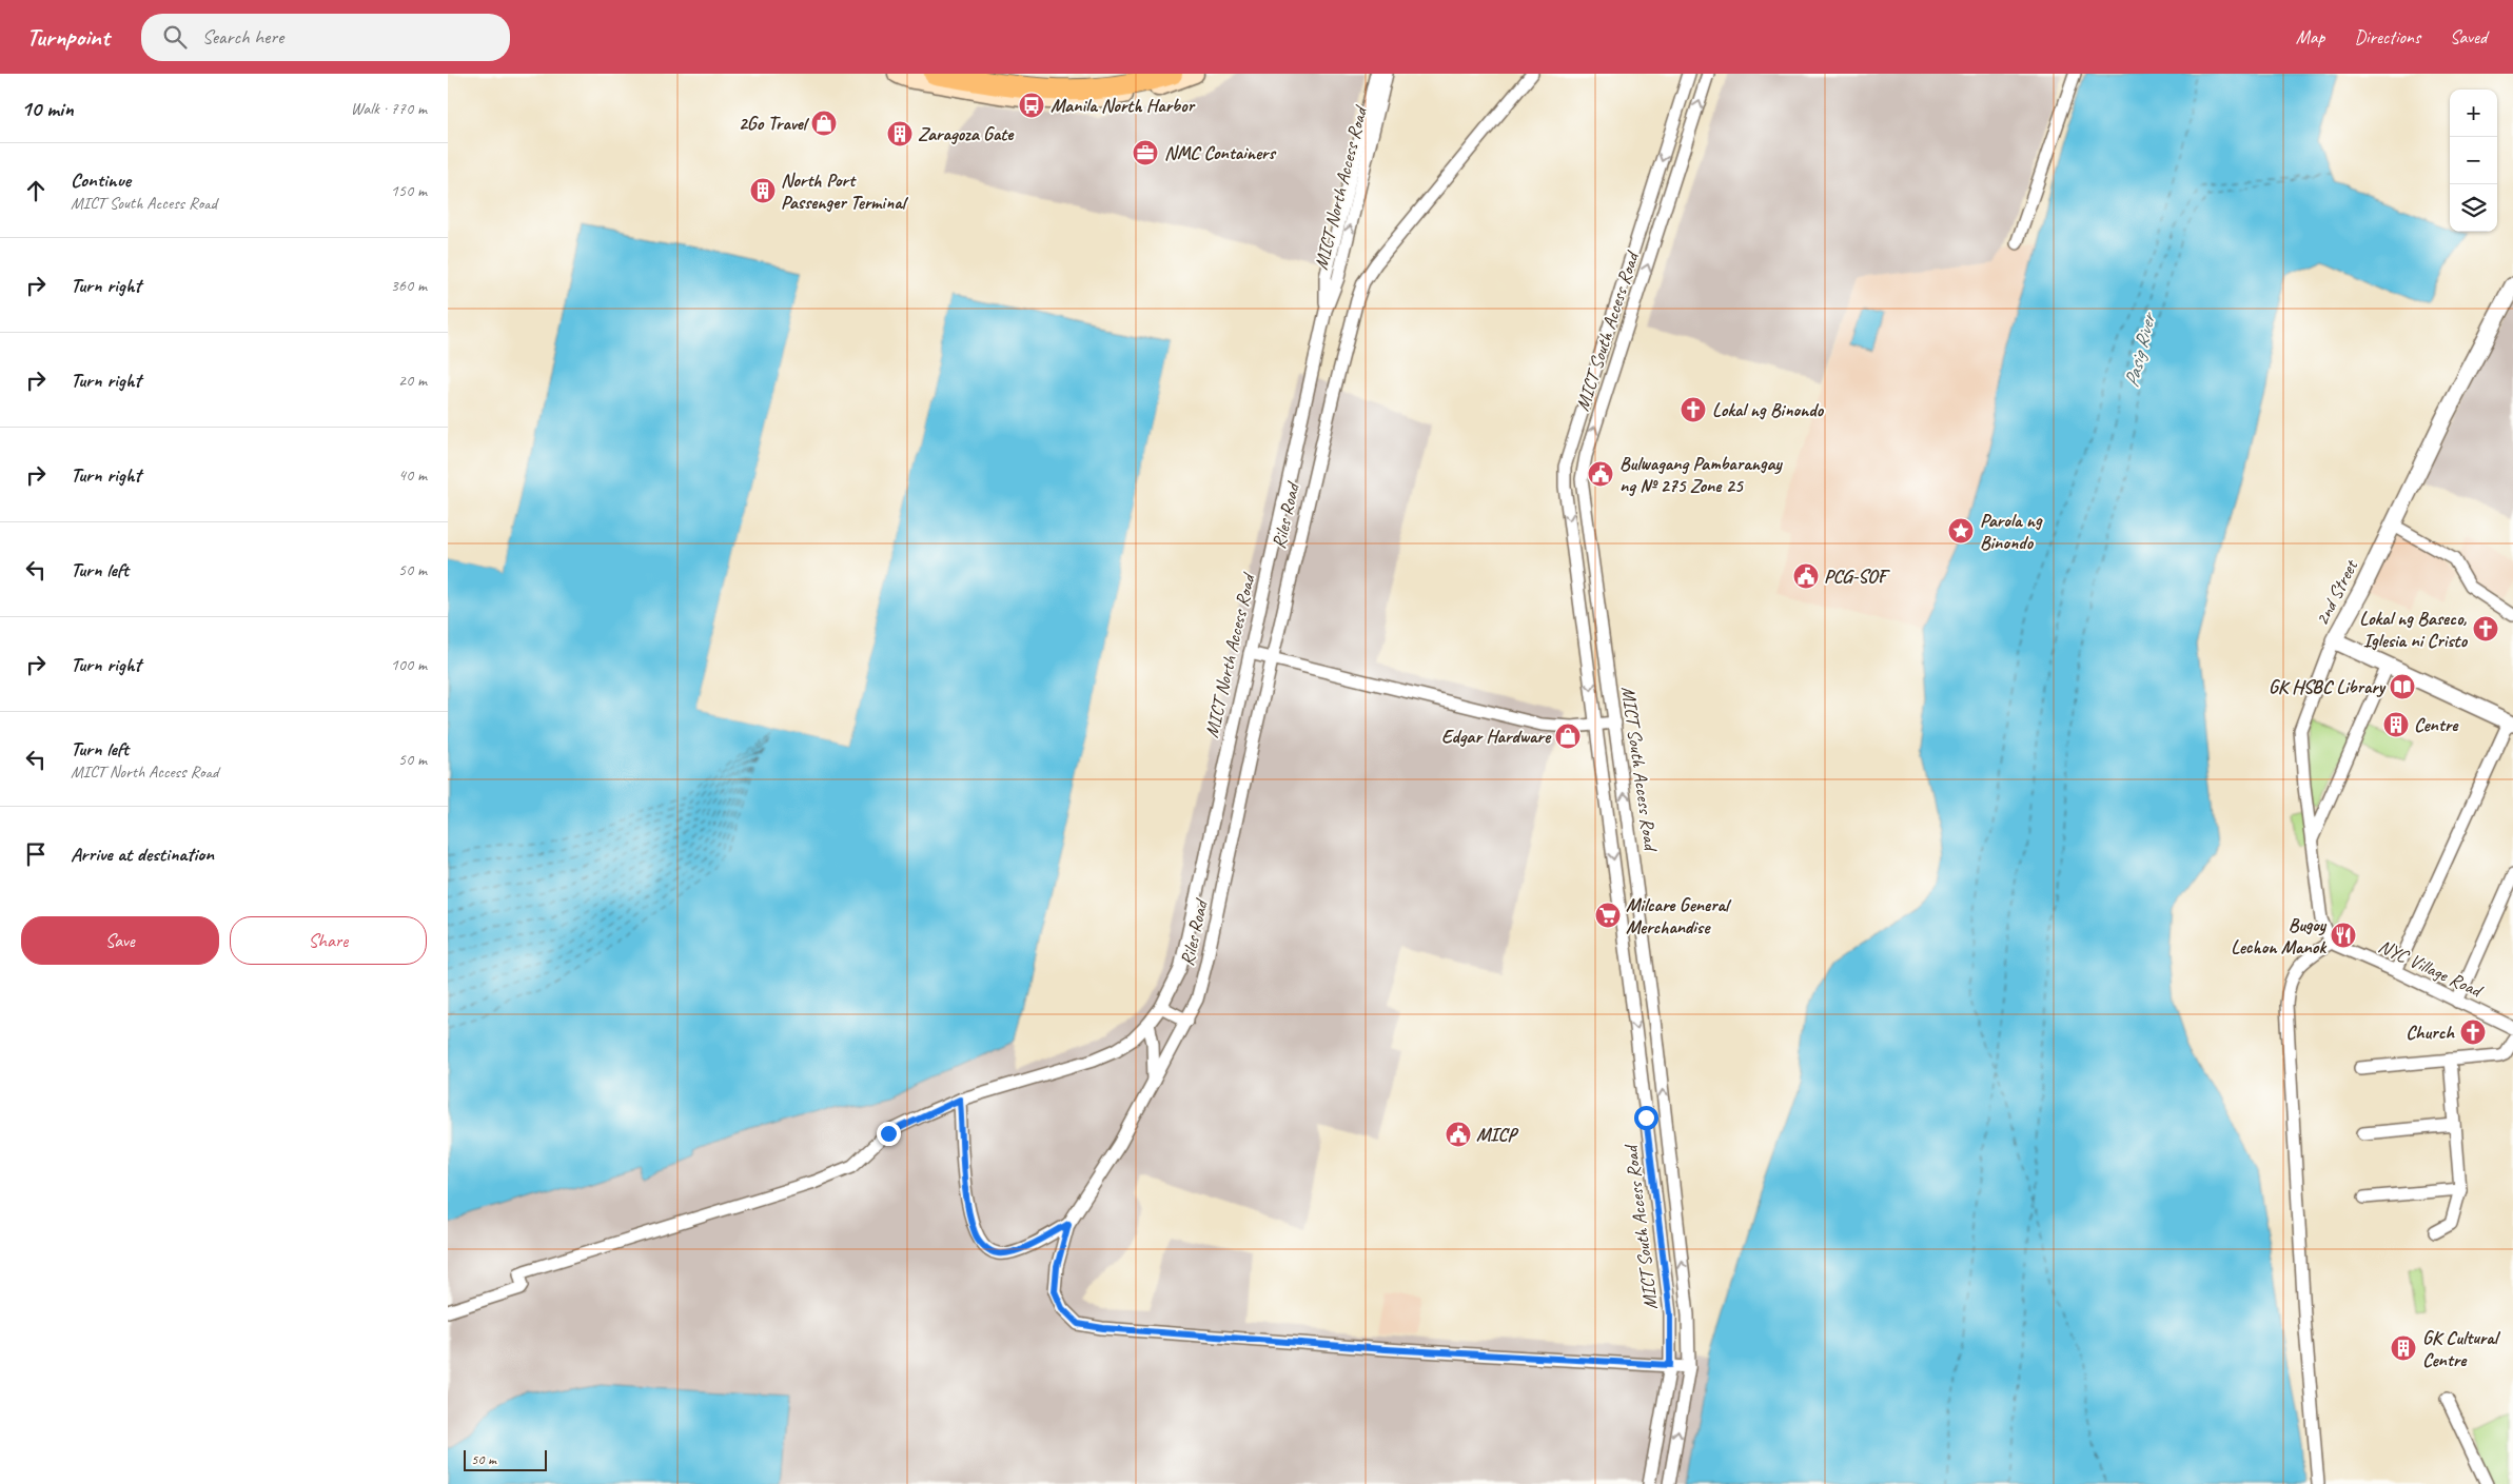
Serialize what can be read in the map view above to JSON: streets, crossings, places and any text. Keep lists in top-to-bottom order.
{
  "streets": {
    "street": [
      "MICT North Access Road",
      "MICT South Access Road",
      "Riles Road",
      "2nd Street",
      "NYC Village Road"
    ]
  },
  "crossings": [
    ["2nd Street", "NYC Village Road"]
  ],
  "water": ["Pasig River"],
  "places": {
    "bus stop": ["Manila North Harbor"],
    "shop": ["2Go Travel", "Edgar Hardware"],
    "building": [
      "Zaragoza Gate",
      "North Port Passenger Terminal",
      "Centre",
      "GK Cultural Centre"
    ],
    "office": ["NMC Containers"],
    "church": ["Lokal ng Binondo", "Lokal ng Baseco, Iglesia ni Cristo", "Church"],
    "public building": ["Bulwagang Pambarangay ng № 275 Zone 25", "PCG-SOF", "MICP"],
    "place": ["Parola ng Binondo"],
    "library": ["GK HSBC Library"],
    "supermarket": ["Milcare General Merchandise"],
    "restaurant": ["Bugoy Lechon Manok"]
  },
  "scale_bar": "50 m",
  "page": {
    "header": "Turnpoint",
    "search": "Search here",
    "nav": ["Map", "Directions", "Saved"],
    "heading": ["10 min", "Walk · 770 m"],
    "map_buttons": ["+", "−"],
    "list": [
      ["Continue", "MICT South Access Road", "150 m"],
      ["Turn right", "360 m"],
      ["Turn right", "20 m"],
      ["Turn right", "40 m"],
      ["Turn left", "50 m"],
      ["Turn right", "100 m"],
      ["Turn left", "MICT North Access Road", "50 m"],
      "Arrive at destination"
    ],
    "buttons": ["Save", "Share"],
    "scale": "50 m"
  }
}
